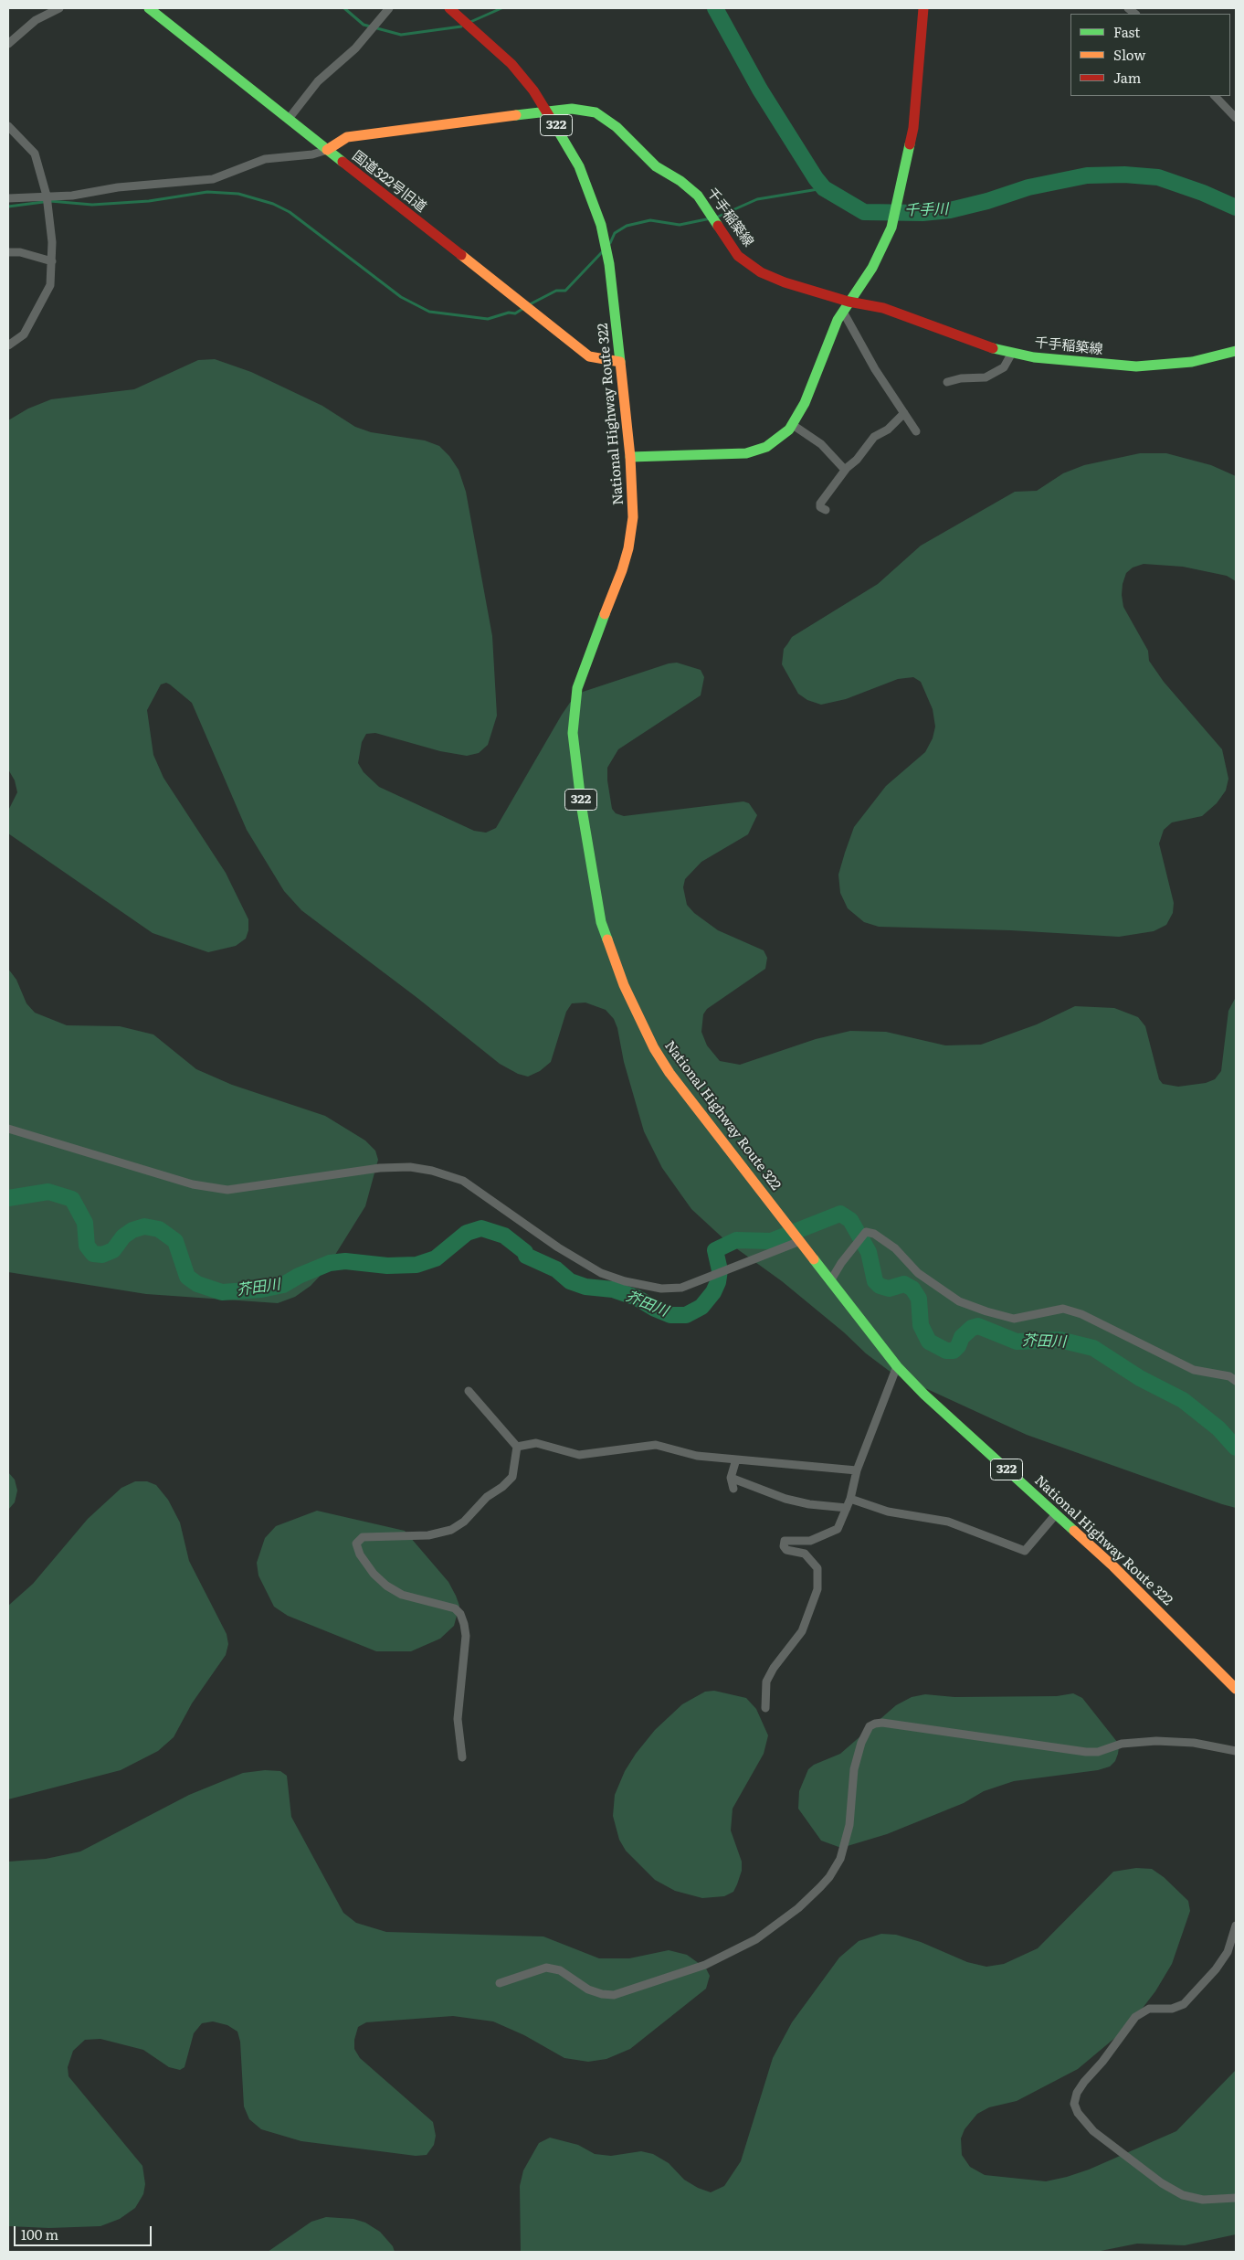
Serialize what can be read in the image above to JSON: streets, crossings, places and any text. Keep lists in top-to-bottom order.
{
  "streets": {
    "main road": [
      "322",
      "国道322号旧道",
      "千手稲築線",
      "National Highway Route 322"
    ]
  },
  "crossings": [
    ["国道322号旧道", "千手稲築線"],
    ["国道322号旧道", "National Highway Route 322"],
    ["千手稲築線", "National Highway Route 322"]
  ],
  "water": ["千手川", "芥田川"],
  "legend": ["Fast", "Slow", "Jam"],
  "scale_bar": "100 m"
}
